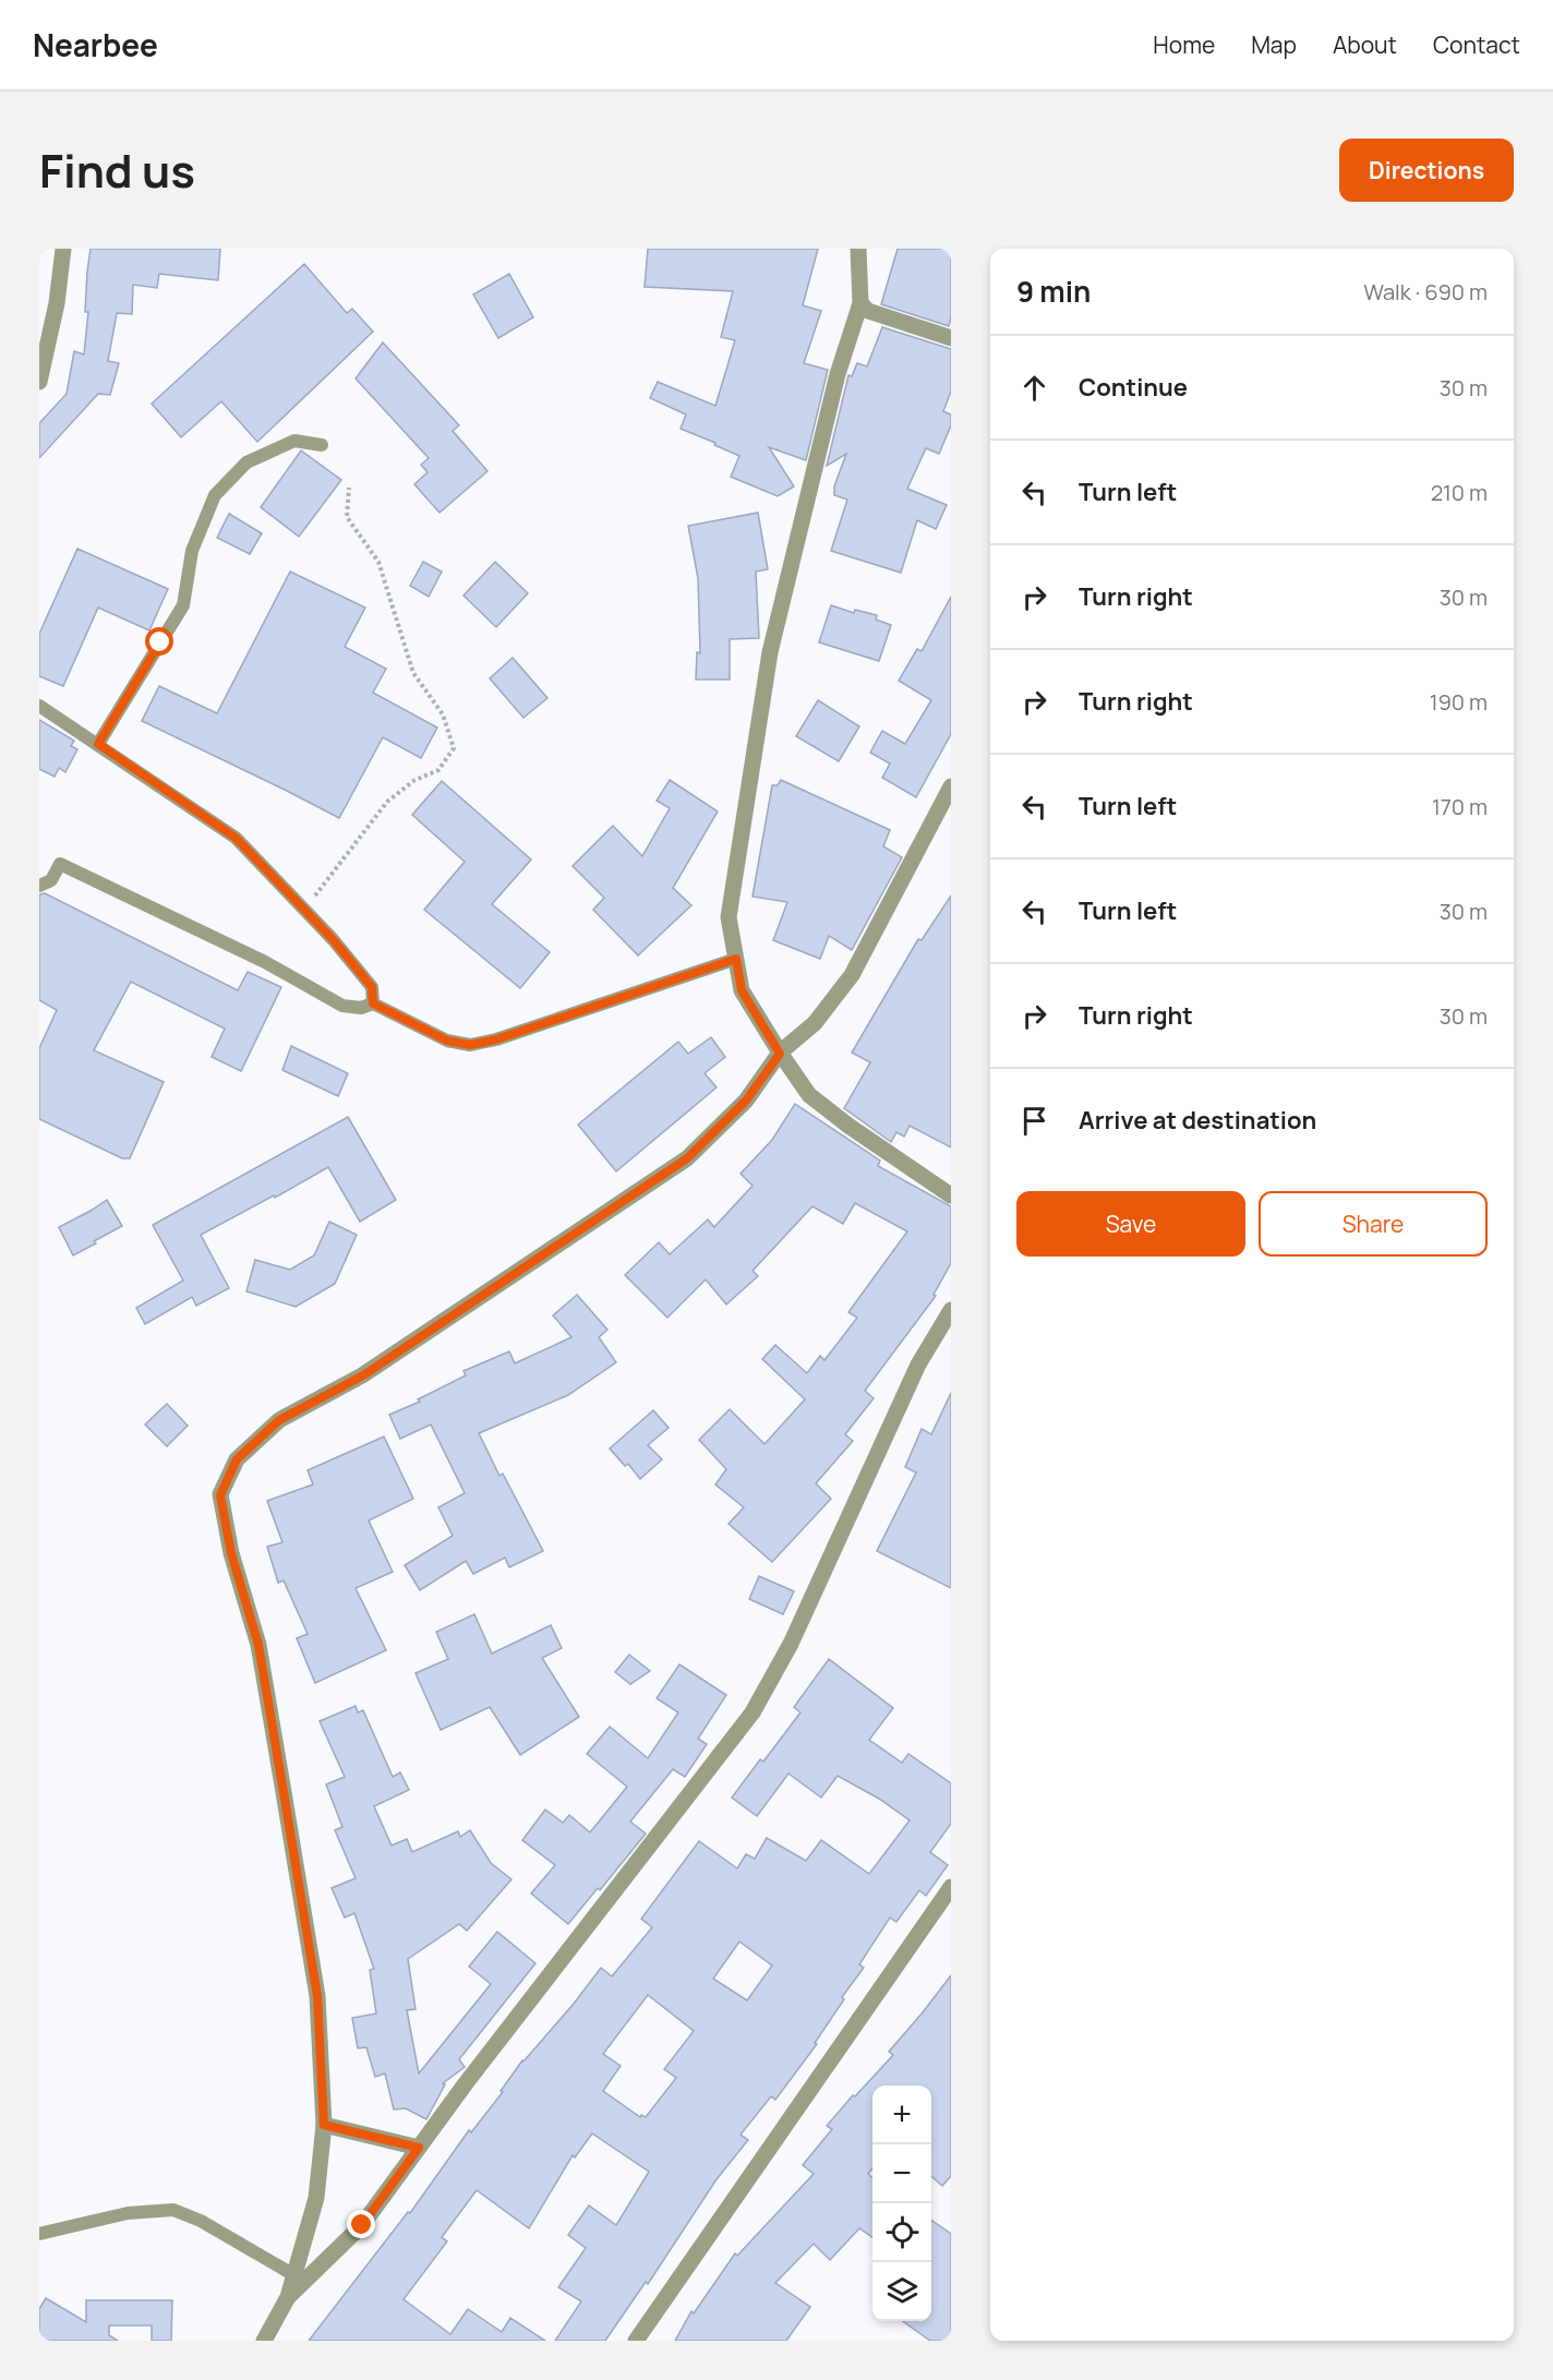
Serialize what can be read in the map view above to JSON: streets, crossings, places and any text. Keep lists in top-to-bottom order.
{
  "page": {
    "header": "Nearbee",
    "nav": [
      "Home",
      "Map",
      "About",
      "Contact"
    ],
    "title": "Find us",
    "buttons": [
      "Directions",
      ["Save", "Share"]
    ],
    "heading": ["9 min", "Walk · 690 m"],
    "list": [
      ["Continue", "30 m"],
      ["Turn left", "210 m"],
      ["Turn right", "30 m"],
      ["Turn right", "190 m"],
      ["Turn left", "170 m"],
      ["Turn left", "30 m"],
      ["Turn right", "30 m"],
      "Arrive at destination"
    ],
    "map_buttons": ["+", "−"]
  }
}
